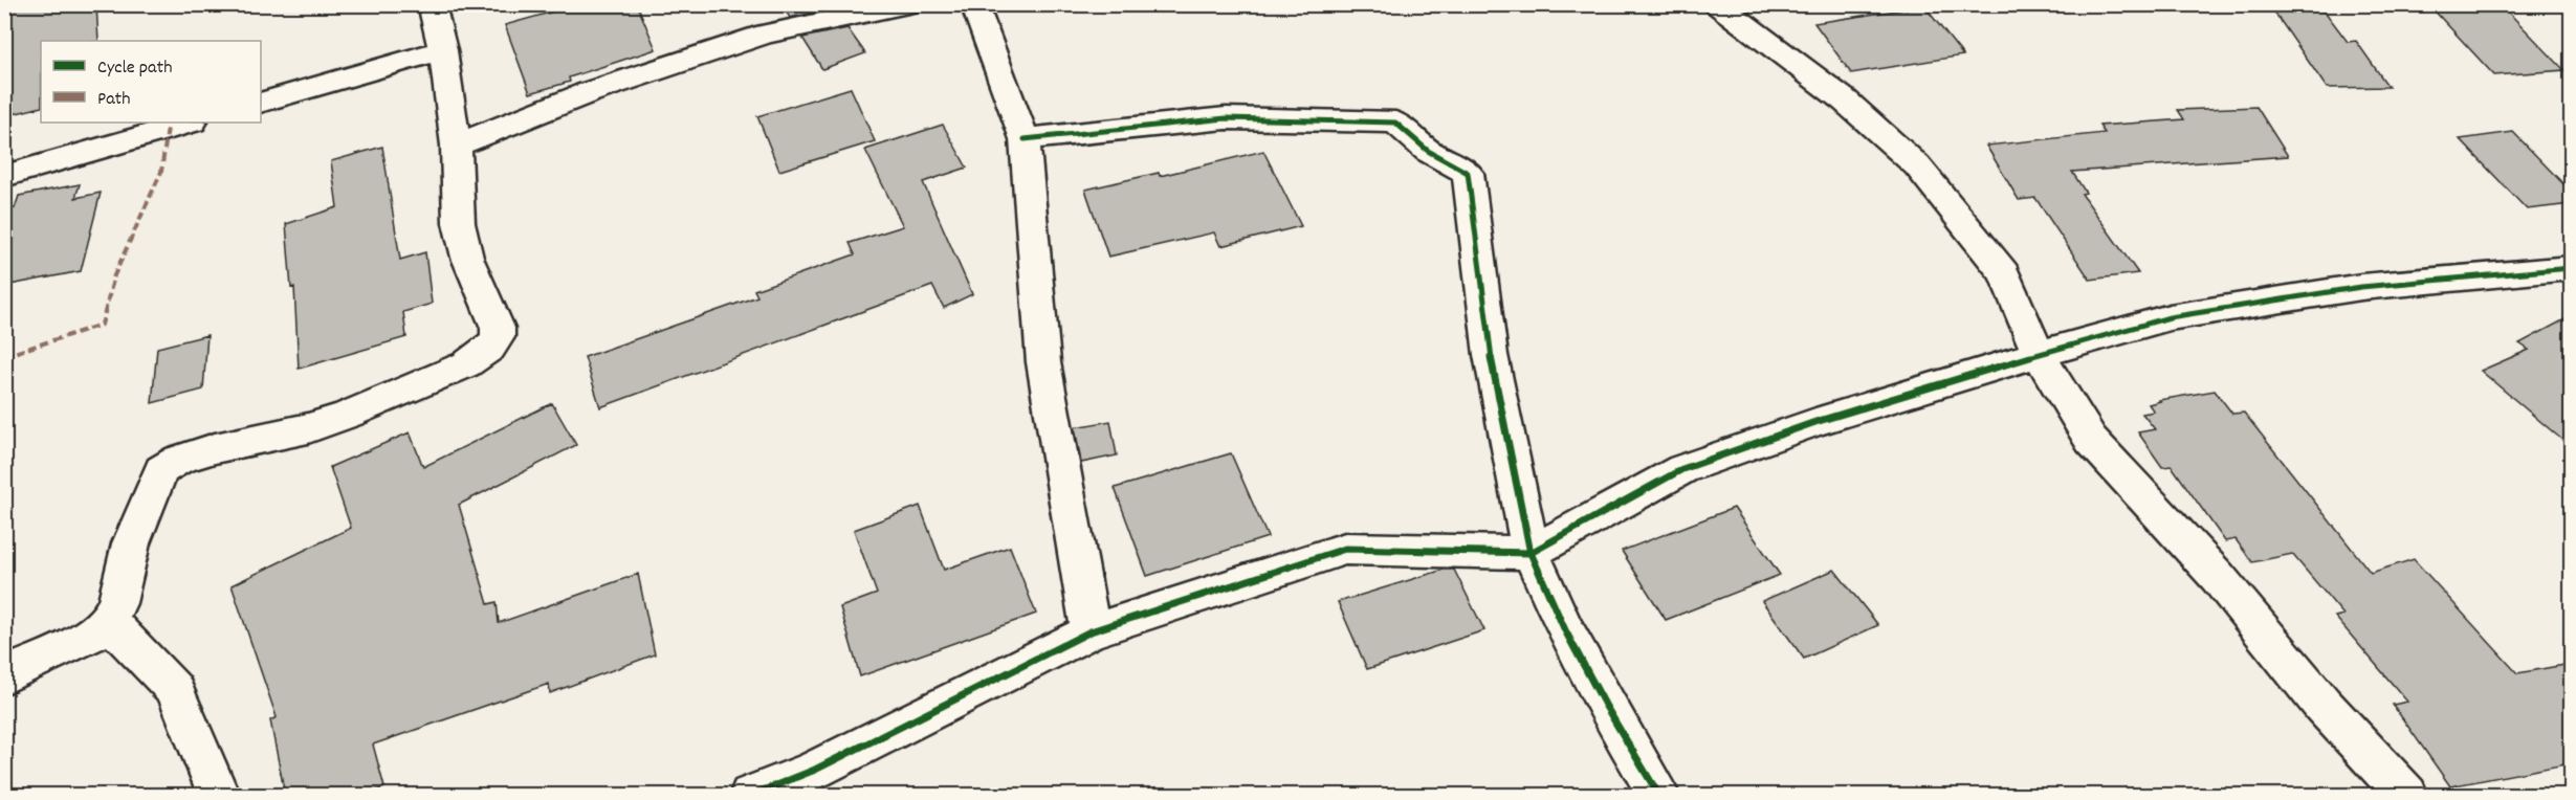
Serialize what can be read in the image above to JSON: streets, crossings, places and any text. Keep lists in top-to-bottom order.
{
  "legend": ["Cycle path", "Path"]
}
